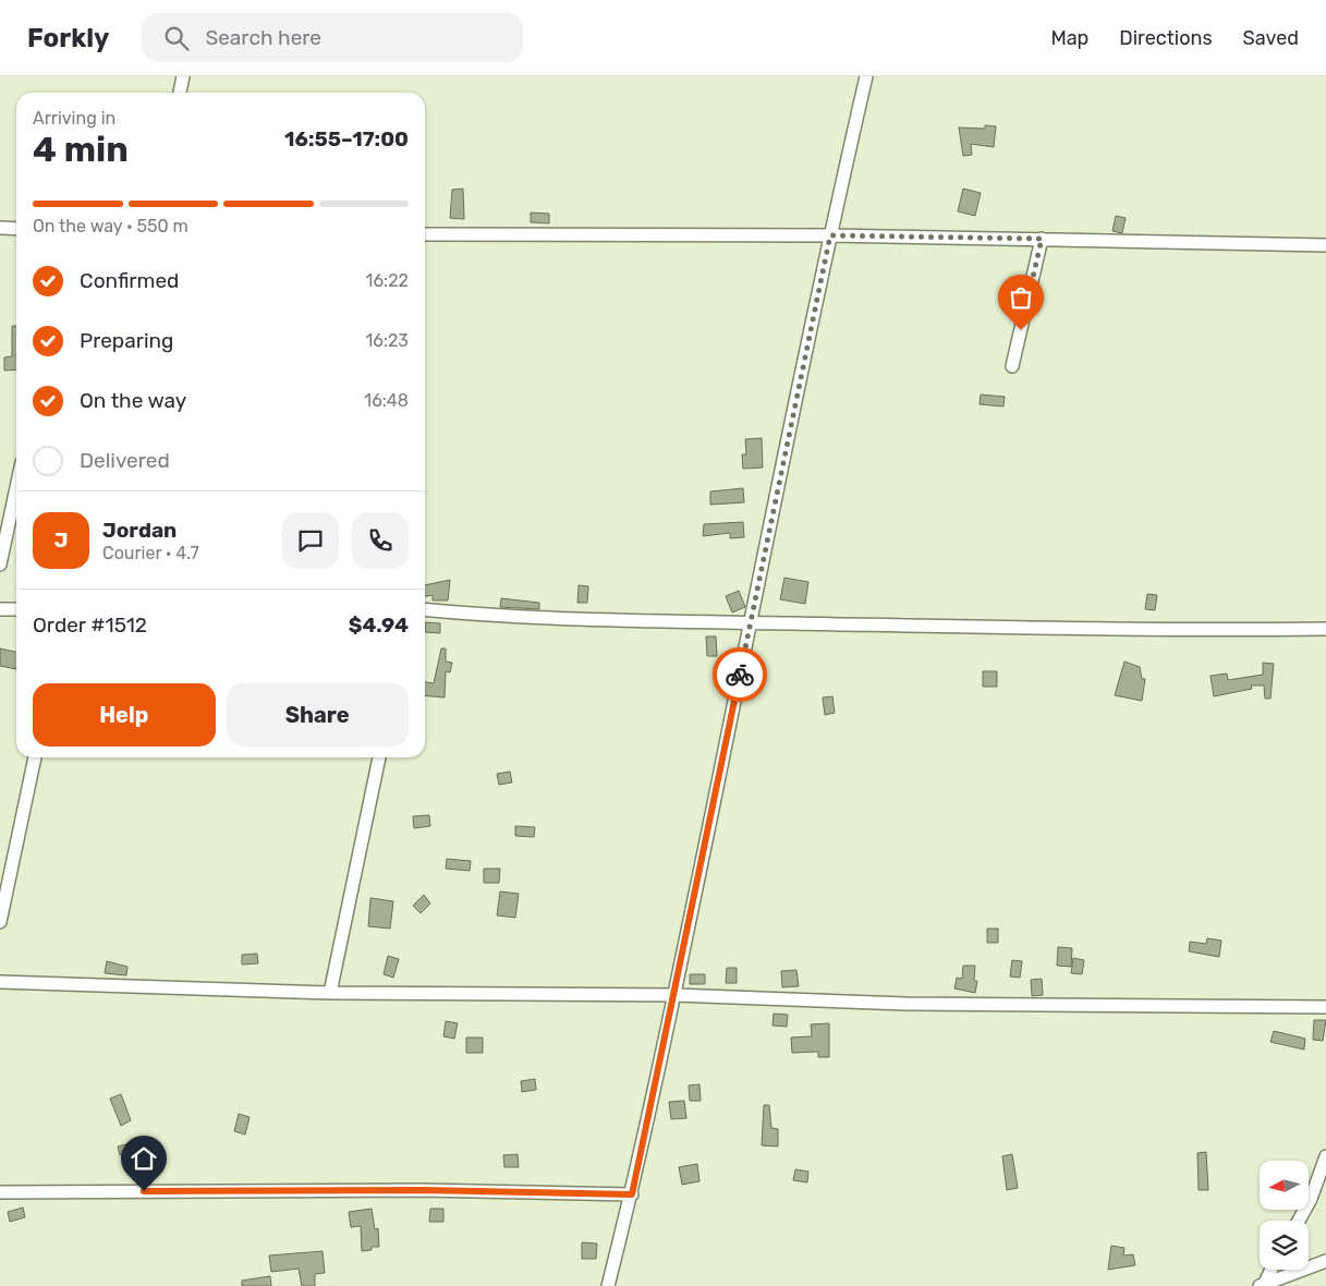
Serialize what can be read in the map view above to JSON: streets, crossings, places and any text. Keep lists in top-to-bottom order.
{
  "north": "left",
  "page": {
    "header": "Forkly",
    "search": "Search here",
    "nav": ["Map", "Directions", "Saved"],
    "heading": ["4 min", "Arriving in", "16:55–17:00"],
    "panel": [
      "Jordan",
      "Courier · 4.7",
      "Order #1512",
      "$4.94"
    ],
    "bar": "On the way · 550 m",
    "list": [
      ["Confirmed", "16:22"],
      ["Preparing", "16:23"],
      ["On the way", "16:48"],
      "Delivered"
    ],
    "round": "J",
    "buttons": ["Help", "Share"]
  }
}
